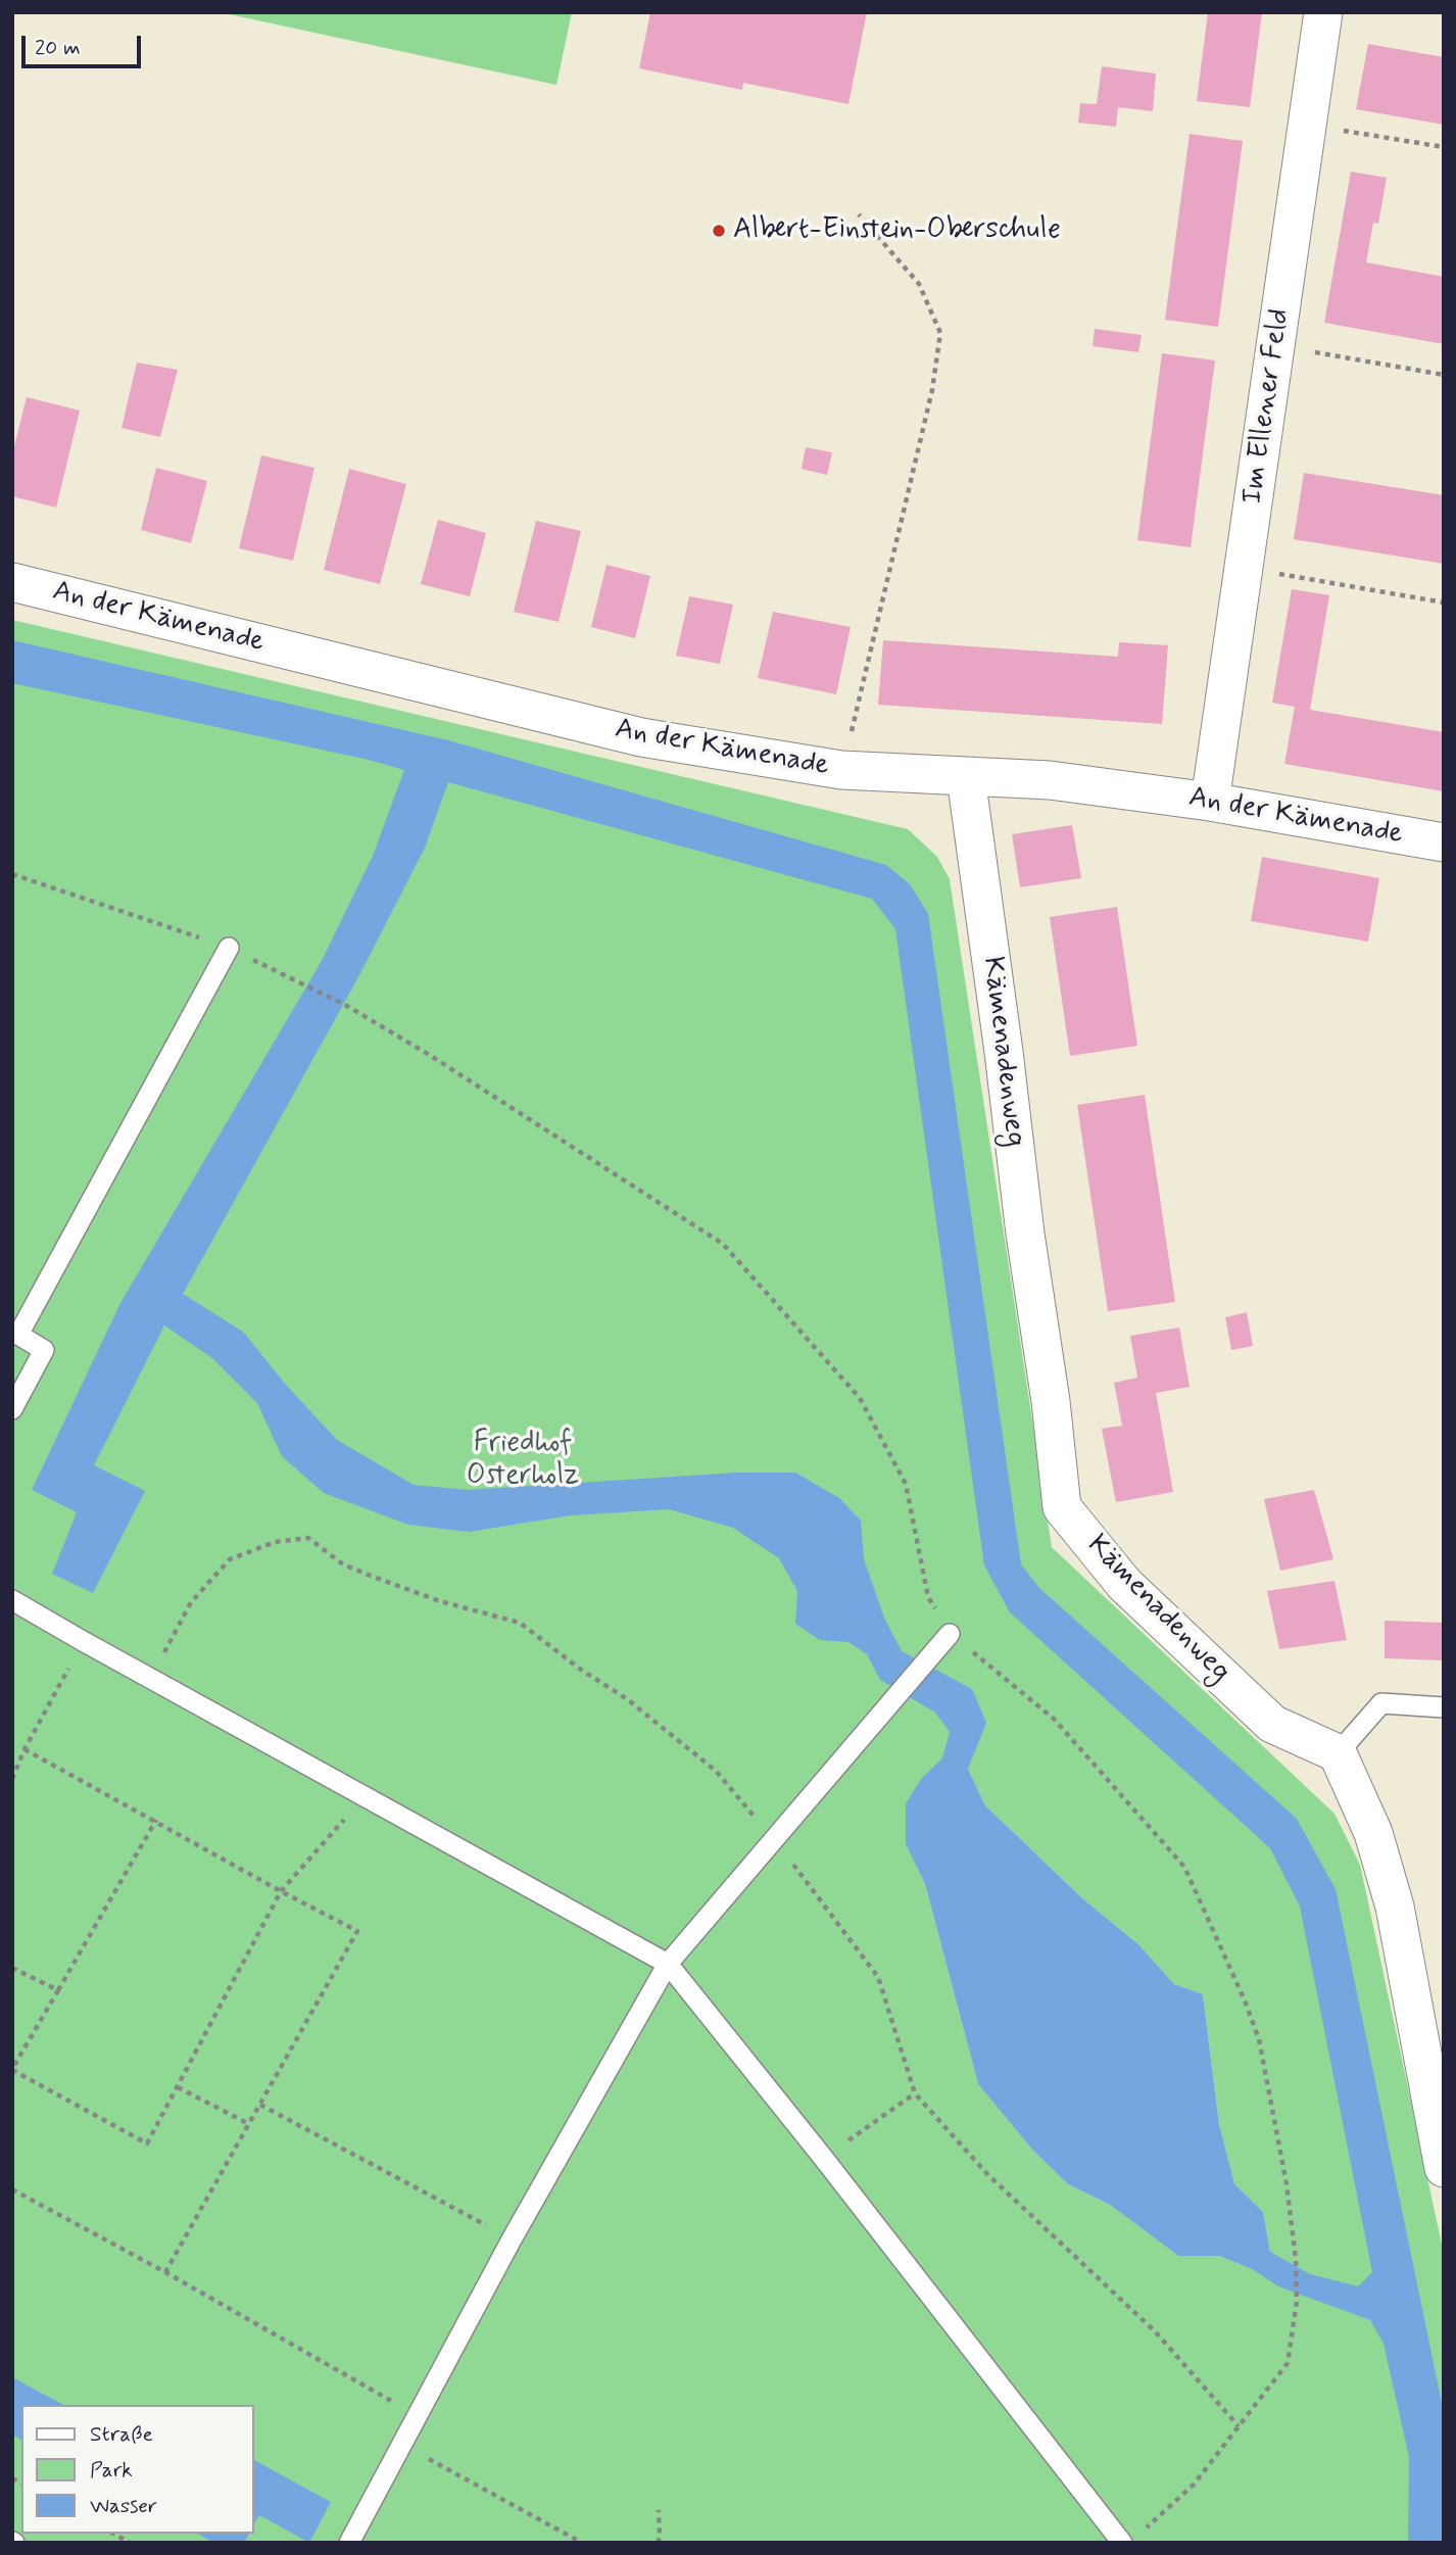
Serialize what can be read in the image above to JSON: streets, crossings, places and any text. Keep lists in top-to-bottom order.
{
  "streets": {
    "street": ["Im Ellener Feld", "An der Kämenade", "Kämenadenweg"]
  },
  "crossings": [
    ["Im Ellener Feld", "An der Kämenade"],
    ["An der Kämenade", "Kämenadenweg"]
  ],
  "parks": ["Friedhof Osterholz"],
  "places": ["Albert-Einstein-Oberschule"],
  "legend": ["Straße", "Park", "Wasser"],
  "scale_bar": "20 m"
}
